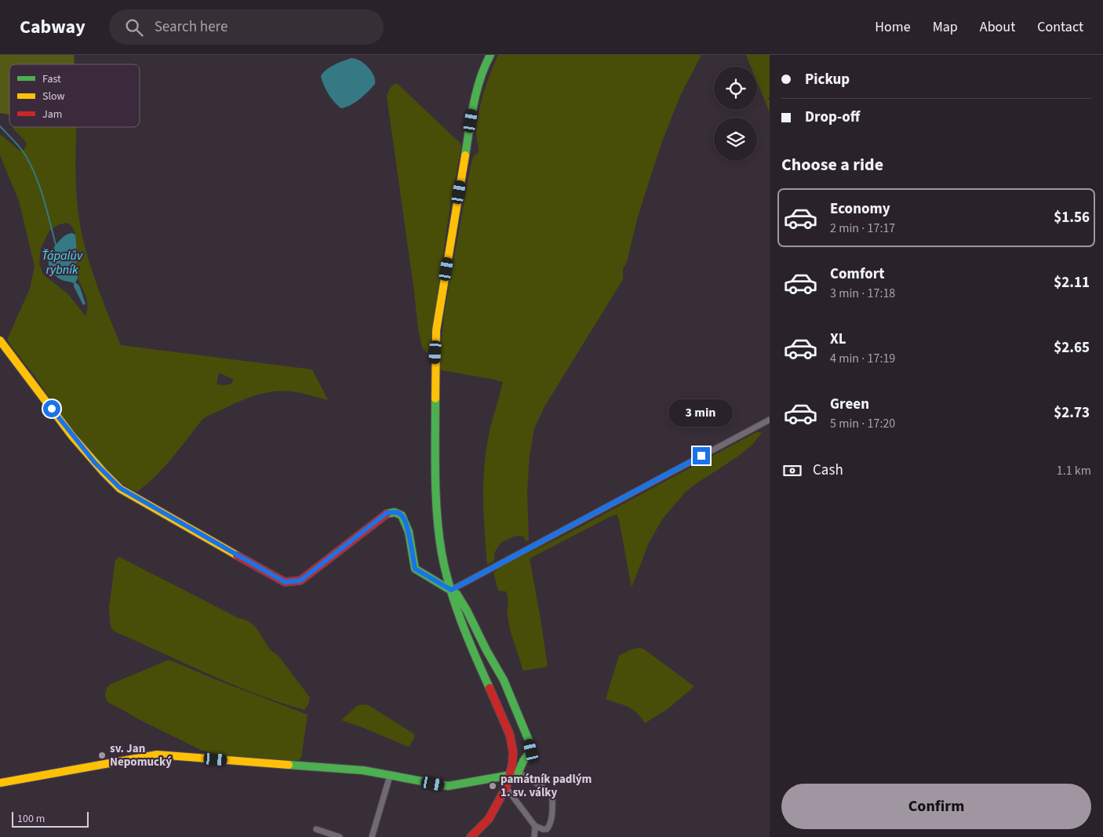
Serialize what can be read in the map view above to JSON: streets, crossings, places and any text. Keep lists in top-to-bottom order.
{
  "water": ["Ťápalův rybník"],
  "places": ["sv. Jan Nepomucký", "památník padlým 1. sv. války"],
  "legend": ["Fast", "Slow", "Jam"],
  "scale_bar": "100 m",
  "page": {
    "header": "Cabway",
    "search": "Search here",
    "nav": [
      "Home",
      "Map",
      "About",
      "Contact"
    ],
    "banner": ["Pickup", "Drop-off"],
    "heading": "Choose a ride",
    "list": [
      {
        "name": "Economy",
        "note": "2 min · 17:17",
        "value": "$1.56"
      },
      {
        "name": "Comfort",
        "note": "3 min · 17:18",
        "value": "$2.11"
      },
      {
        "name": "XL",
        "note": "4 min · 17:19",
        "value": "$2.65"
      },
      {
        "name": "Green",
        "note": "5 min · 17:20",
        "value": "$2.73"
      }
    ],
    "bubble": "3 min",
    "pay": ["Cash", "1.1 km"],
    "buttons": "Confirm",
    "scale": "100 m"
  }
}
